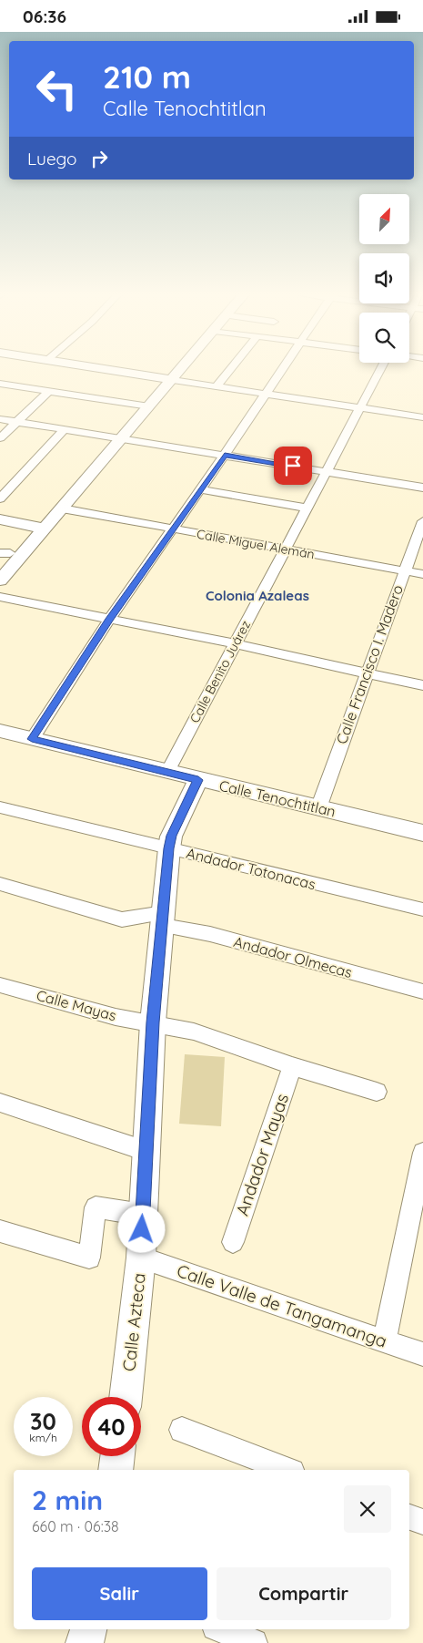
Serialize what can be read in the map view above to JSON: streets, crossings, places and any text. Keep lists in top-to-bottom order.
{
  "streets": {
    "street": [
      "Calle Miguel Alemán",
      "Calle Francisco I. Madero",
      "Calle Benito Juárez",
      "Calle Tenochtitlan",
      "Andador Totonacas",
      "Andador Olmecas",
      "Calle Mayas",
      "Andador Mayas",
      "Calle Valle de Tangamanga",
      "Calle Azteca"
    ]
  },
  "crossings": [
    ["Calle Miguel Alemán", "Calle Francisco I. Madero"],
    ["Calle Miguel Alemán", "Calle Benito Juárez"],
    ["Calle Francisco I. Madero", "Calle Tenochtitlan"],
    ["Calle Benito Juárez", "Calle Tenochtitlan"],
    ["Calle Tenochtitlan", "Calle Azteca"],
    ["Andador Totonacas", "Calle Azteca"],
    ["Andador Olmecas", "Calle Azteca"],
    ["Calle Mayas", "Calle Azteca"],
    ["Calle Valle de Tangamanga", "Calle Azteca"]
  ],
  "districts": ["Colonia Azaleas"],
  "north": "top right",
  "page": {
    "status": "06:36",
    "turn": ["210 m", "Calle Tenochtitlan"],
    "then": "Luego",
    "speed": "30 km/h",
    "limit": "40",
    "heading": ["2 min", "660 m · 06:38"],
    "buttons": ["Salir", "Compartir"]
  }
}
